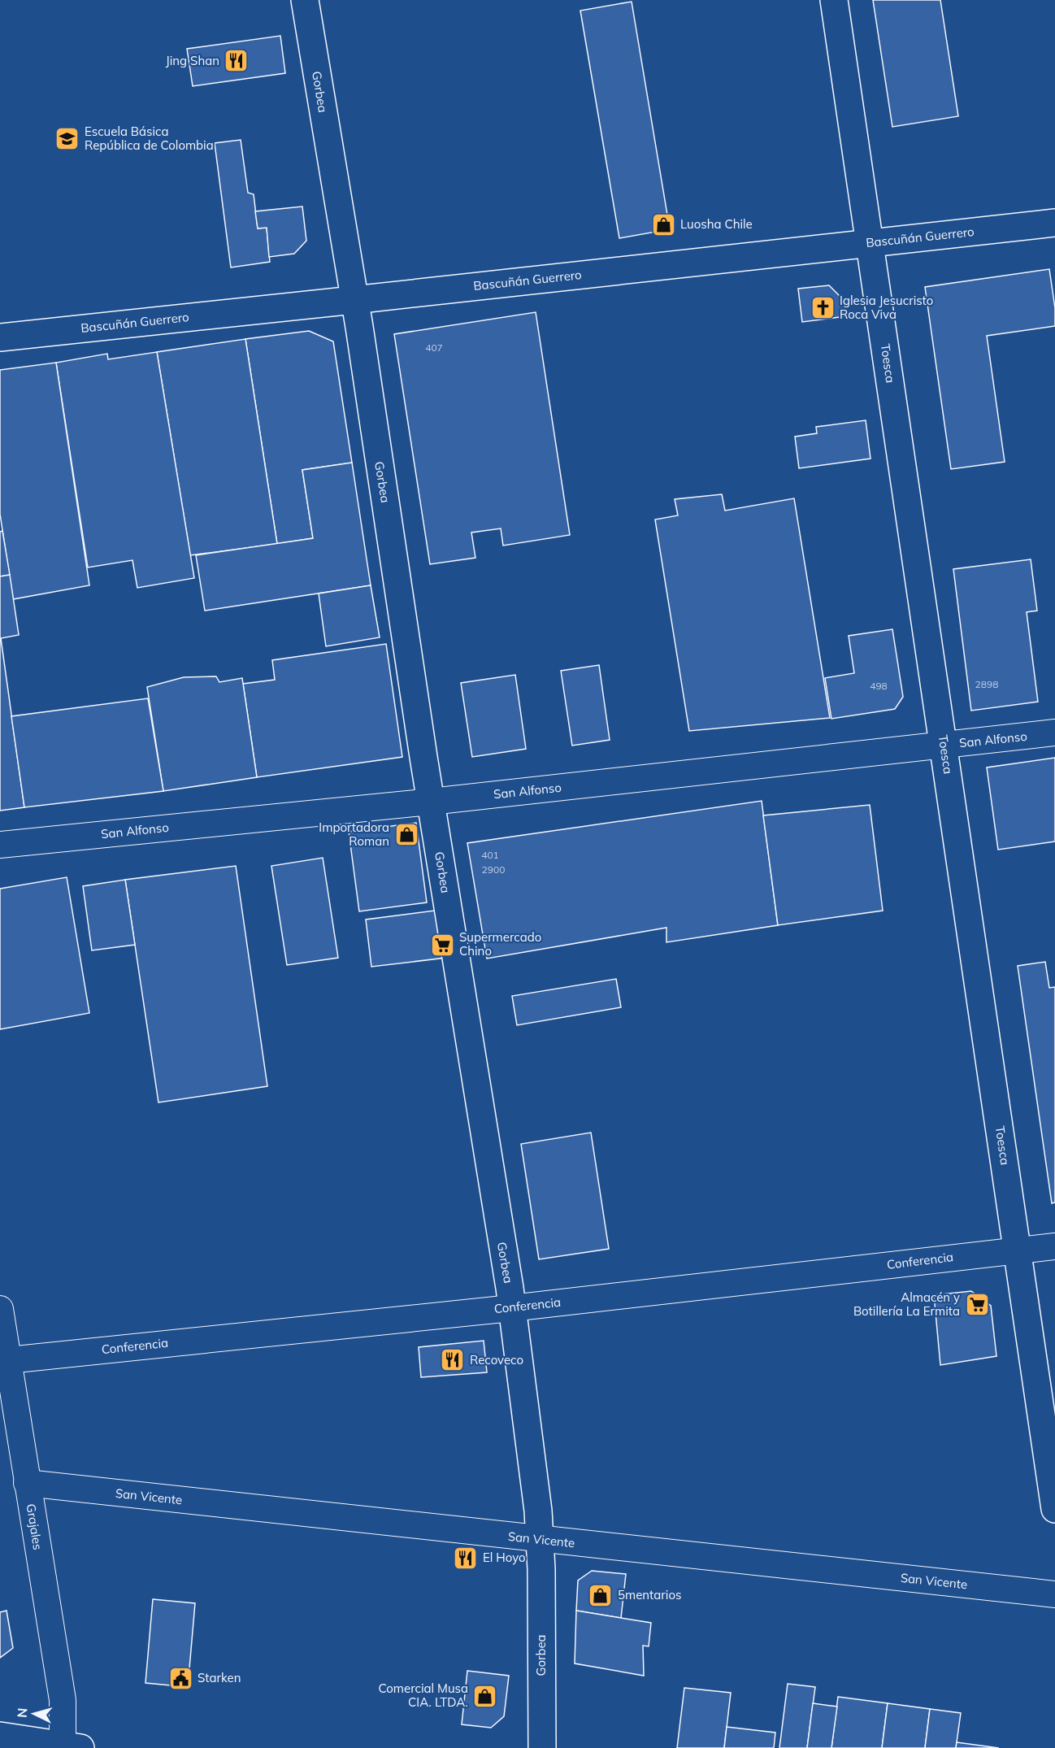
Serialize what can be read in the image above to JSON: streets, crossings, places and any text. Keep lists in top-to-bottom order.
{
  "streets": {
    "street": [
      "Gorbea",
      "Bascuñán Guerrero",
      "Toesca",
      "San Alfonso",
      "Conferencia",
      "San Vicente",
      "Grajales"
    ]
  },
  "crossings": [
    ["Gorbea", "Bascuñán Guerrero"],
    ["Gorbea", "San Alfonso"],
    ["Gorbea", "Conferencia"],
    ["Gorbea", "San Vicente"],
    ["Bascuñán Guerrero", "Toesca"],
    ["Toesca", "San Alfonso"],
    ["Toesca", "Conferencia"],
    ["Conferencia", "Grajales"],
    ["San Vicente", "Grajales"]
  ],
  "places": {
    "restaurant": ["Jing Shan", "Recoveco", "El Hoyo"],
    "school or university": ["Escuela Básica República de Colombia"],
    "shop": [
      "Luosha Chile",
      "Importadora Roman",
      "5mentarios",
      "Comercial Musa CIA. LTDA."
    ],
    "church": ["Iglesia Jesucristo Roca Viva"],
    "supermarket": ["Supermercado Chino", "Almacén y Botillería La Ermita"],
    "public building": ["Starken"]
  },
  "house_numbers": [
    "407",
    "2898",
    "498",
    "401",
    "2900"
  ],
  "north": "left"
}
